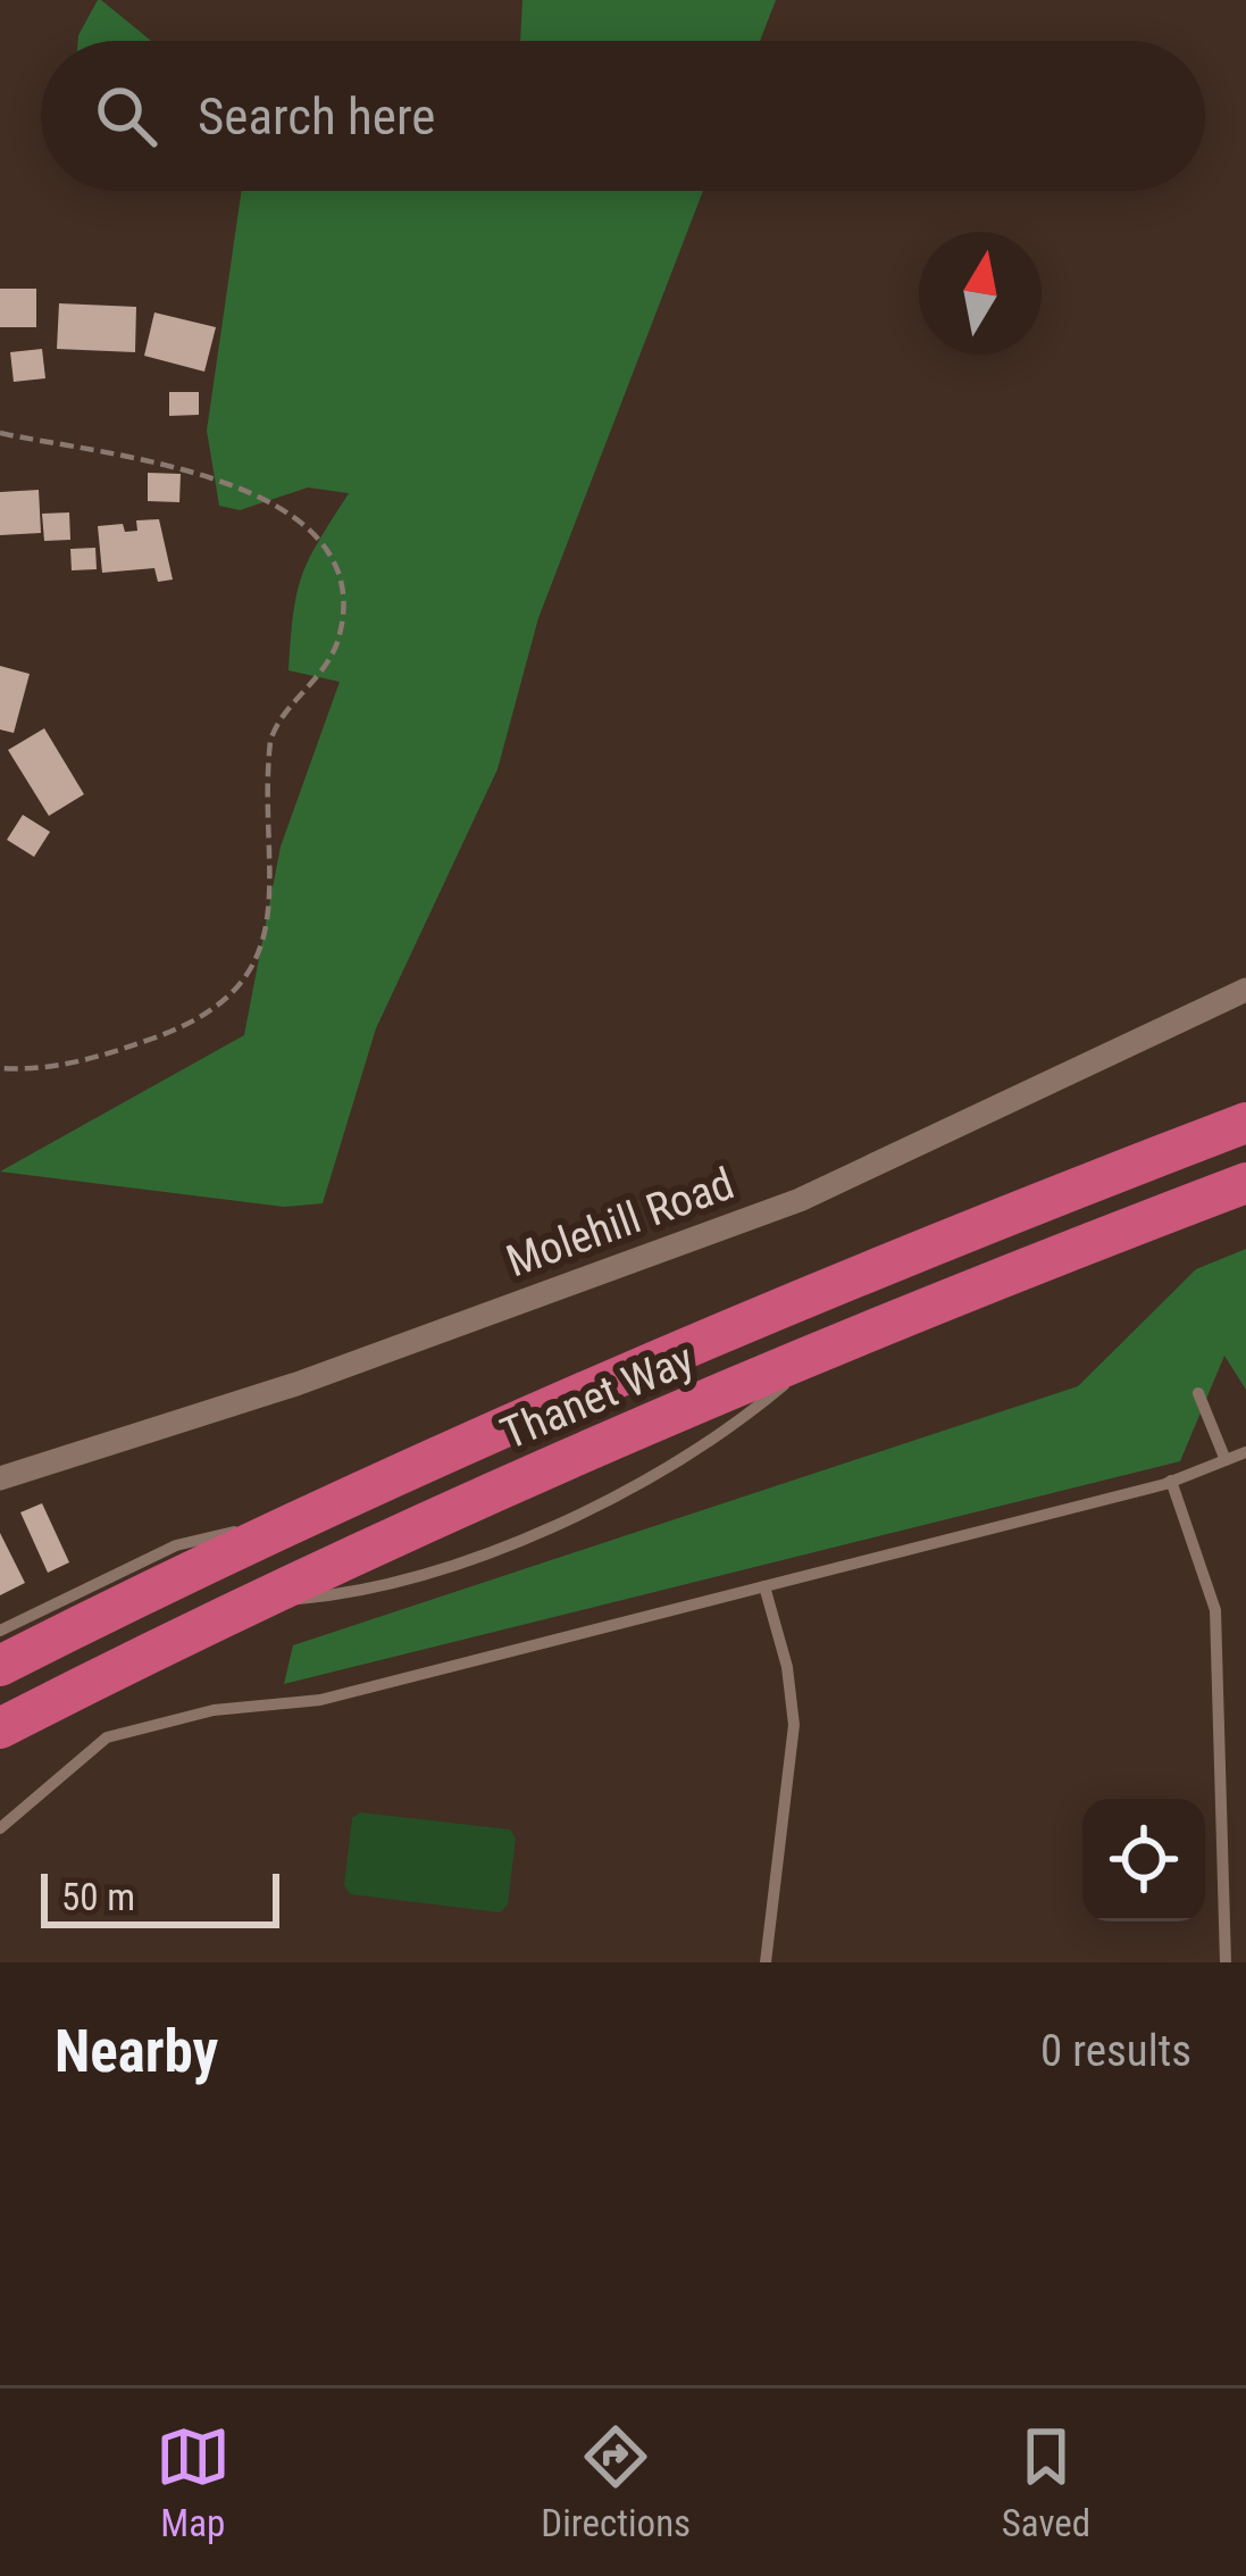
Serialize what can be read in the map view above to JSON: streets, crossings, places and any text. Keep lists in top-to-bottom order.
{
  "streets": {
    "highway": ["Thanet Way"],
    "street": ["Molehill Road"]
  },
  "scale_bar": "50 m",
  "north": "top",
  "page": {
    "search": "Search here",
    "scale": "50 m",
    "heading": ["Nearby", "0 results"],
    "nav": ["Map", "Directions", "Saved"]
  }
}
